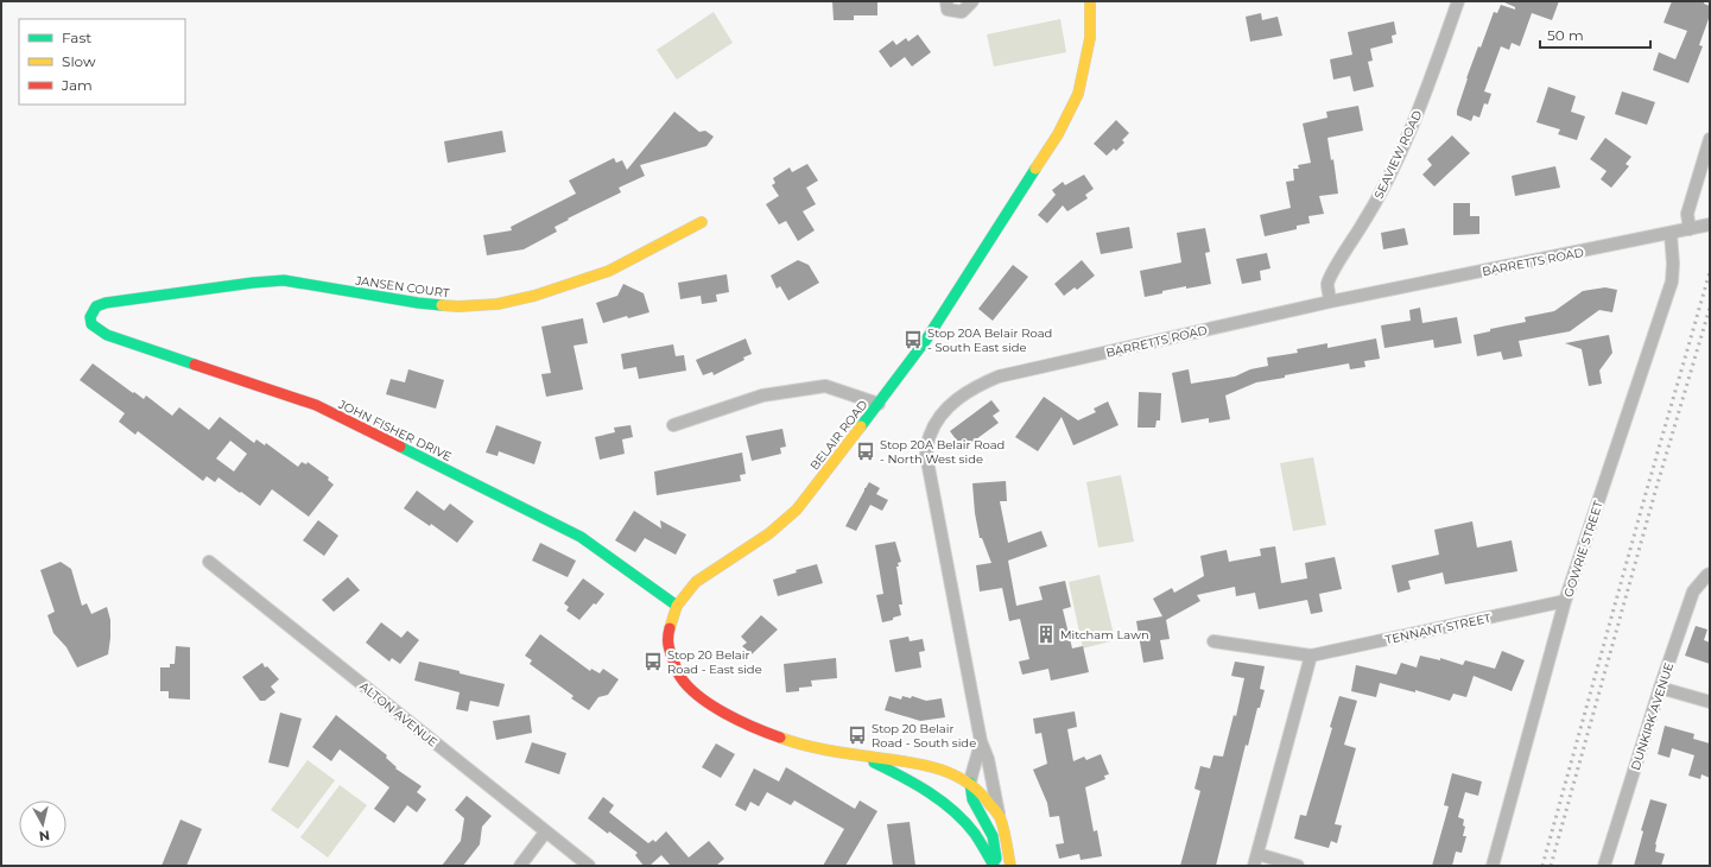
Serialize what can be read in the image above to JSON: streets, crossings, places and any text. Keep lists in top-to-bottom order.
{
  "streets": {
    "main road": ["JANSEN COURT", "JOHN FISHER DRIVE", "BELAIR ROAD"],
    "street": [
      "SEAVIEW ROAD",
      "BARRETTS ROAD",
      "GOWRIE STREET",
      "TENNANT STREET",
      "ALTON AVENUE",
      "DUNKIRK AVENUE"
    ]
  },
  "crossings": [
    ["SEAVIEW ROAD", "BARRETTS ROAD"],
    ["BARRETTS ROAD", "BELAIR ROAD"],
    ["BARRETTS ROAD", "GOWRIE STREET"],
    ["JANSEN COURT", "JOHN FISHER DRIVE"],
    ["JOHN FISHER DRIVE", "BELAIR ROAD"],
    ["GOWRIE STREET", "TENNANT STREET"]
  ],
  "places": {
    "bus stop": [
      "Stop 20A Belair Road - South East side",
      "Stop 20A Belair Road - North West side",
      "Stop 20 Belair Road - East side",
      "Stop 20 Belair Road - South side"
    ],
    "building": ["Mitcham Lawn"]
  },
  "legend": ["Fast", "Slow", "Jam"],
  "scale_bar": "50 m",
  "north": "bottom"
}
